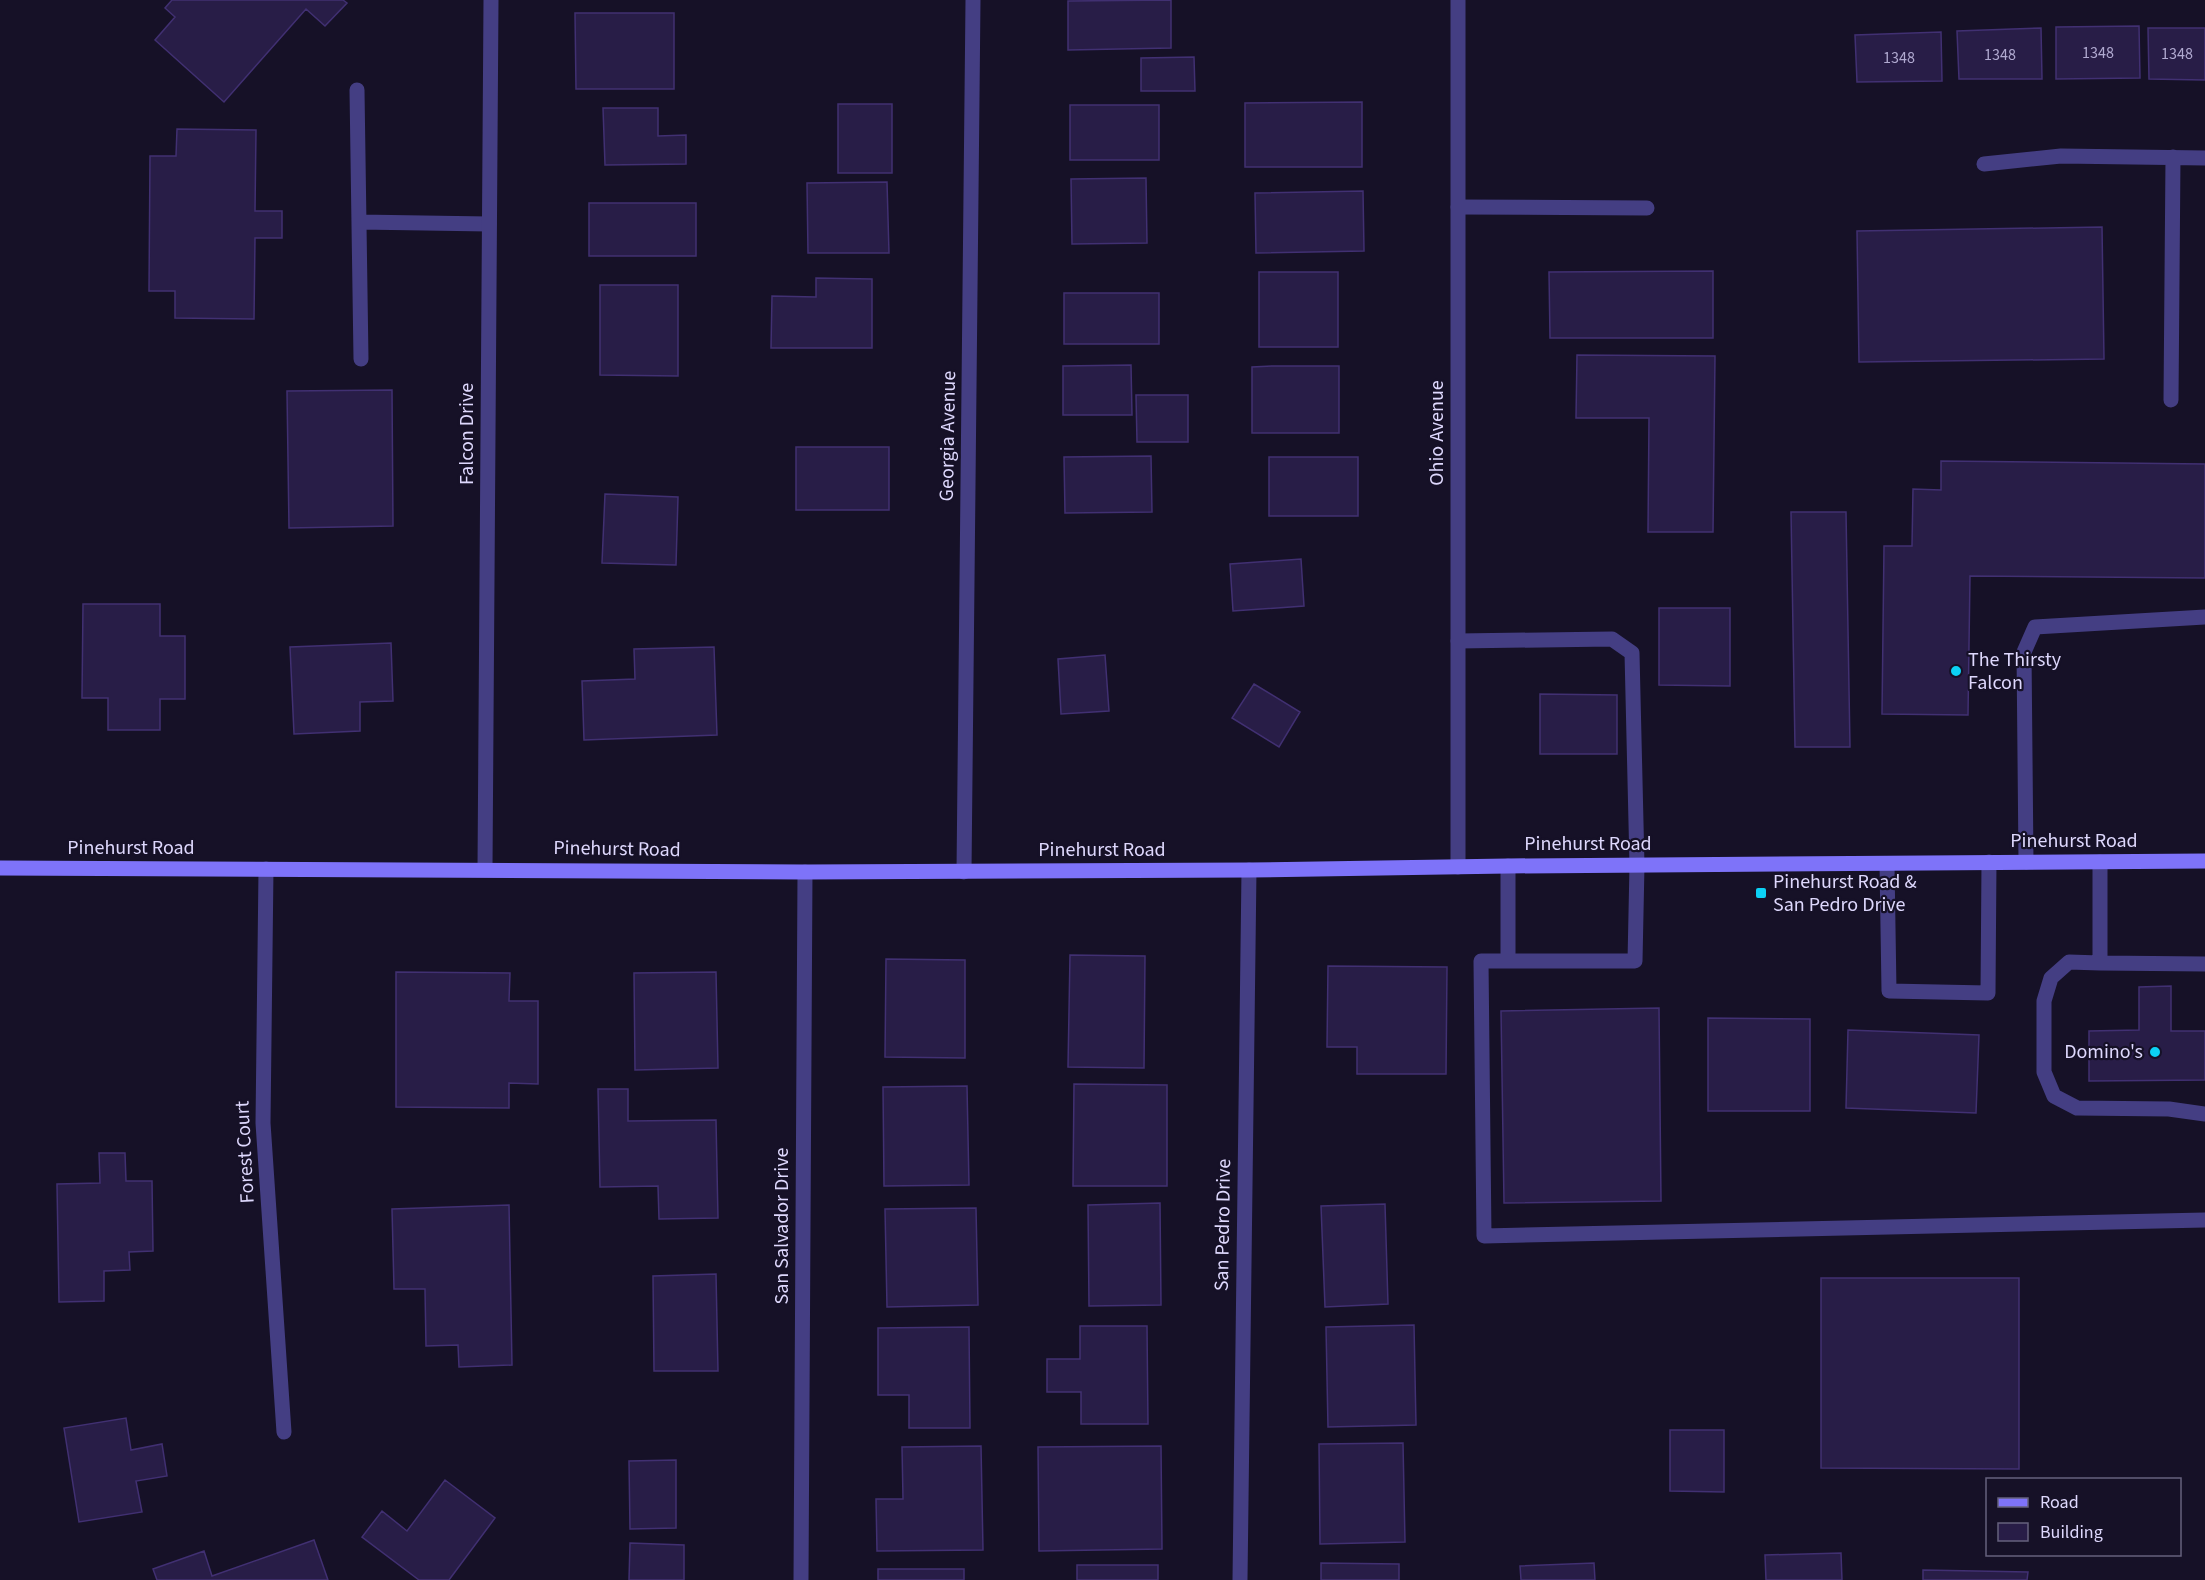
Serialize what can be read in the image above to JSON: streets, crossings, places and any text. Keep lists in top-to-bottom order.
{
  "streets": {
    "street": [
      "Ohio Avenue",
      "Falcon Drive",
      "Georgia Avenue",
      "Pinehurst Road",
      "Forest Court",
      "San Pedro Drive",
      "San Salvador Drive"
    ]
  },
  "crossings": [
    ["Ohio Avenue", "Pinehurst Road"],
    ["Falcon Drive", "Pinehurst Road"],
    ["Georgia Avenue", "Pinehurst Road"],
    ["Pinehurst Road", "Forest Court"],
    ["Pinehurst Road", "San Pedro Drive"],
    ["Pinehurst Road", "San Salvador Drive"]
  ],
  "places": {
    "other": ["The Thirsty Falcon", "Domino's"],
    "transit": ["Pinehurst Road & San Pedro Drive"]
  },
  "house_numbers": [
    "1348",
    "1348",
    "1348",
    "1348"
  ],
  "legend": ["Road", "Building"]
}
